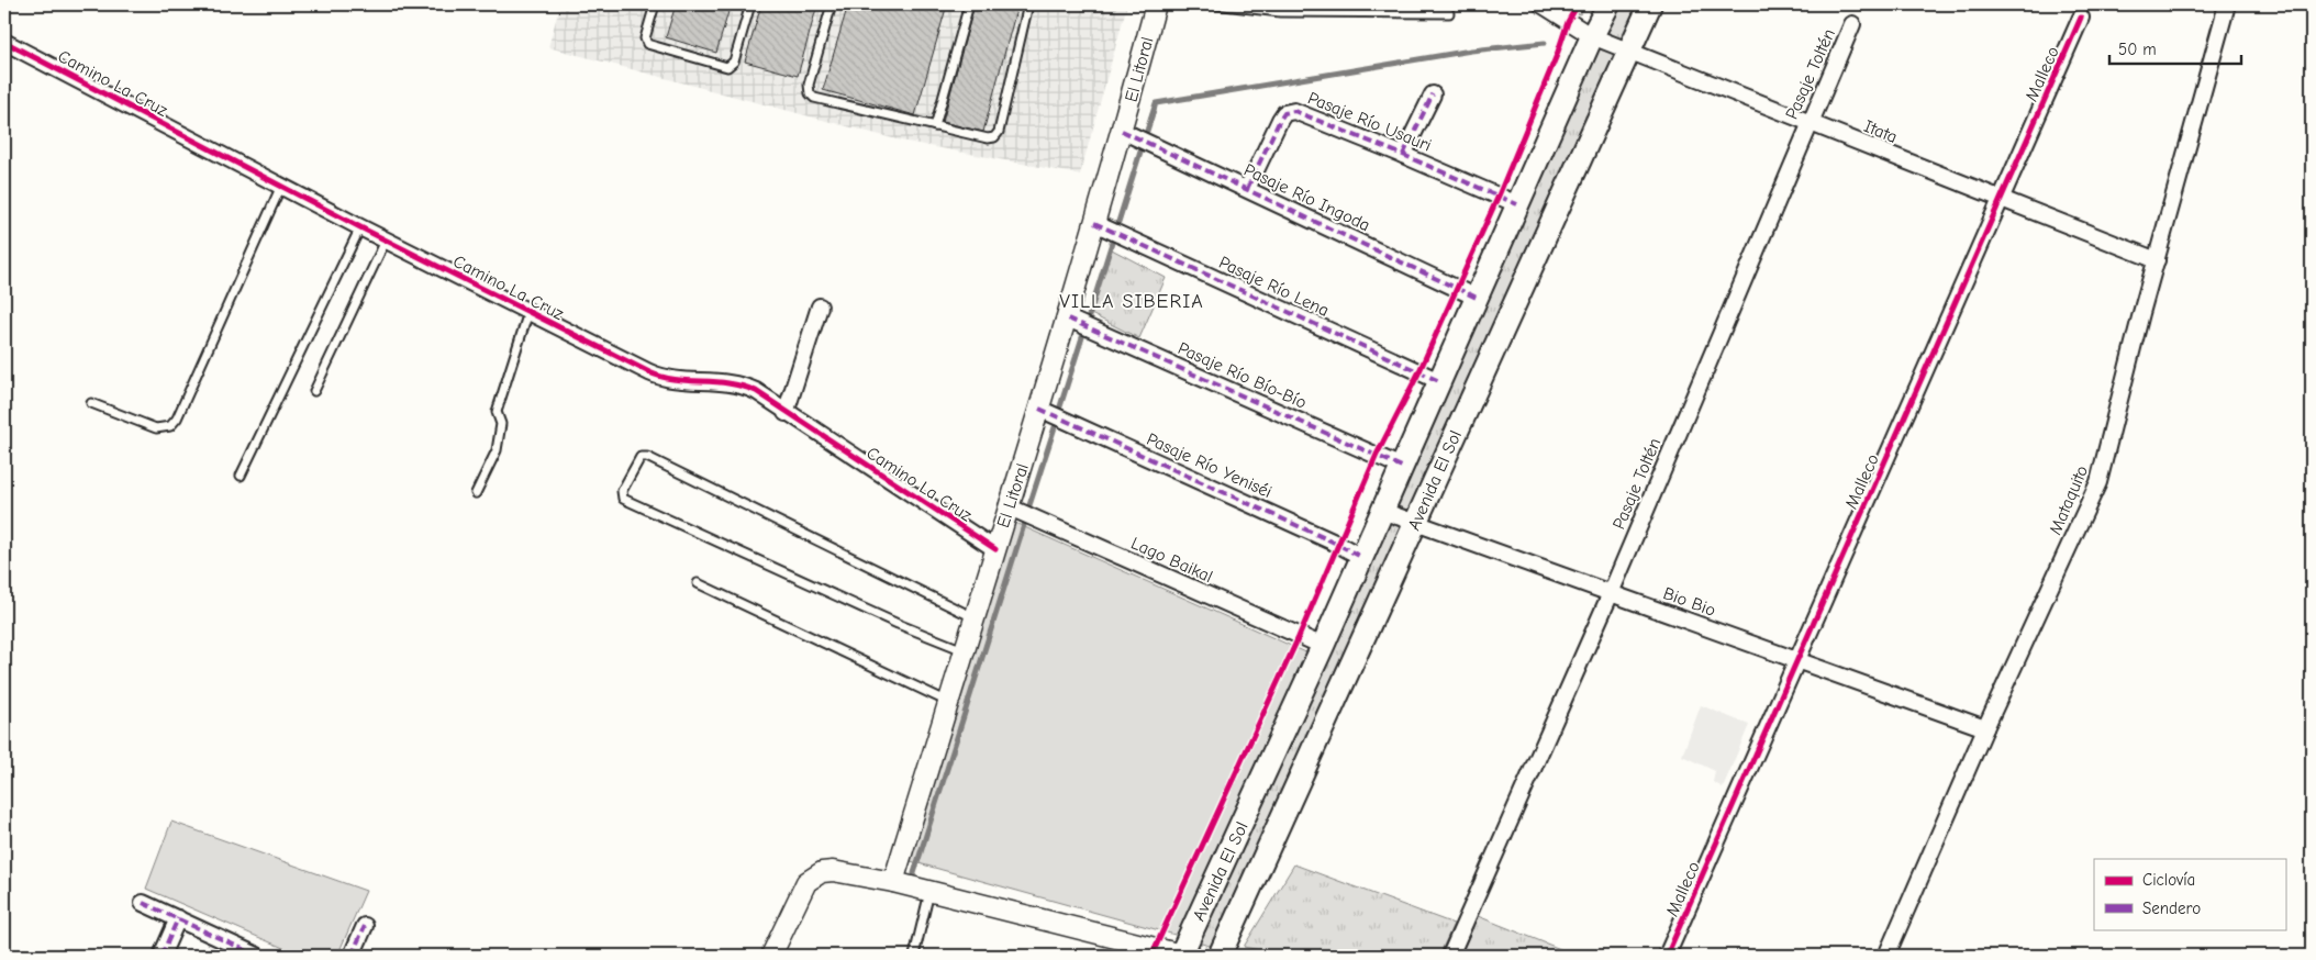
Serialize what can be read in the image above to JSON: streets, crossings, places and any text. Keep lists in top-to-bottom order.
{
  "streets": {
    "main road": ["Avenida El Sol"],
    "street": [
      "El Litoral",
      "Pasaje Toltén",
      "Malleco",
      "Camino La Cruz",
      "Pasaje Río Usauri",
      "Itata",
      "Pasaje Río Ingoda",
      "Pasaje Río Lena",
      "Pasaje Río Bío-Bío",
      "Pasaje Río Yeniséi",
      "Mataquito",
      "Lago Baikal",
      "Bio Bio"
    ]
  },
  "crossings": [
    ["El Litoral", "Camino La Cruz"],
    ["El Litoral", "Pasaje Río Ingoda"],
    ["El Litoral", "Pasaje Río Lena"],
    ["El Litoral", "Pasaje Río Bío-Bío"],
    ["El Litoral", "Pasaje Río Yeniséi"],
    ["El Litoral", "Lago Baikal"],
    ["Pasaje Toltén", "Itata"],
    ["Pasaje Toltén", "Bio Bio"],
    ["Malleco", "Itata"],
    ["Malleco", "Bio Bio"],
    ["Pasaje Río Usauri", "Pasaje Río Ingoda"],
    ["Pasaje Río Usauri", "Avenida El Sol"],
    ["Itata", "Avenida El Sol"],
    ["Itata", "Mataquito"],
    ["Pasaje Río Ingoda", "Avenida El Sol"],
    ["Pasaje Río Lena", "Avenida El Sol"],
    ["Pasaje Río Bío-Bío", "Avenida El Sol"],
    ["Pasaje Río Yeniséi", "Avenida El Sol"],
    ["Avenida El Sol", "Lago Baikal"],
    ["Avenida El Sol", "Bio Bio"],
    ["Mataquito", "Bio Bio"]
  ],
  "districts": ["VILLA SIBERIA"],
  "legend": ["Ciclovía", "Sendero"],
  "scale_bar": "50 m"
}
